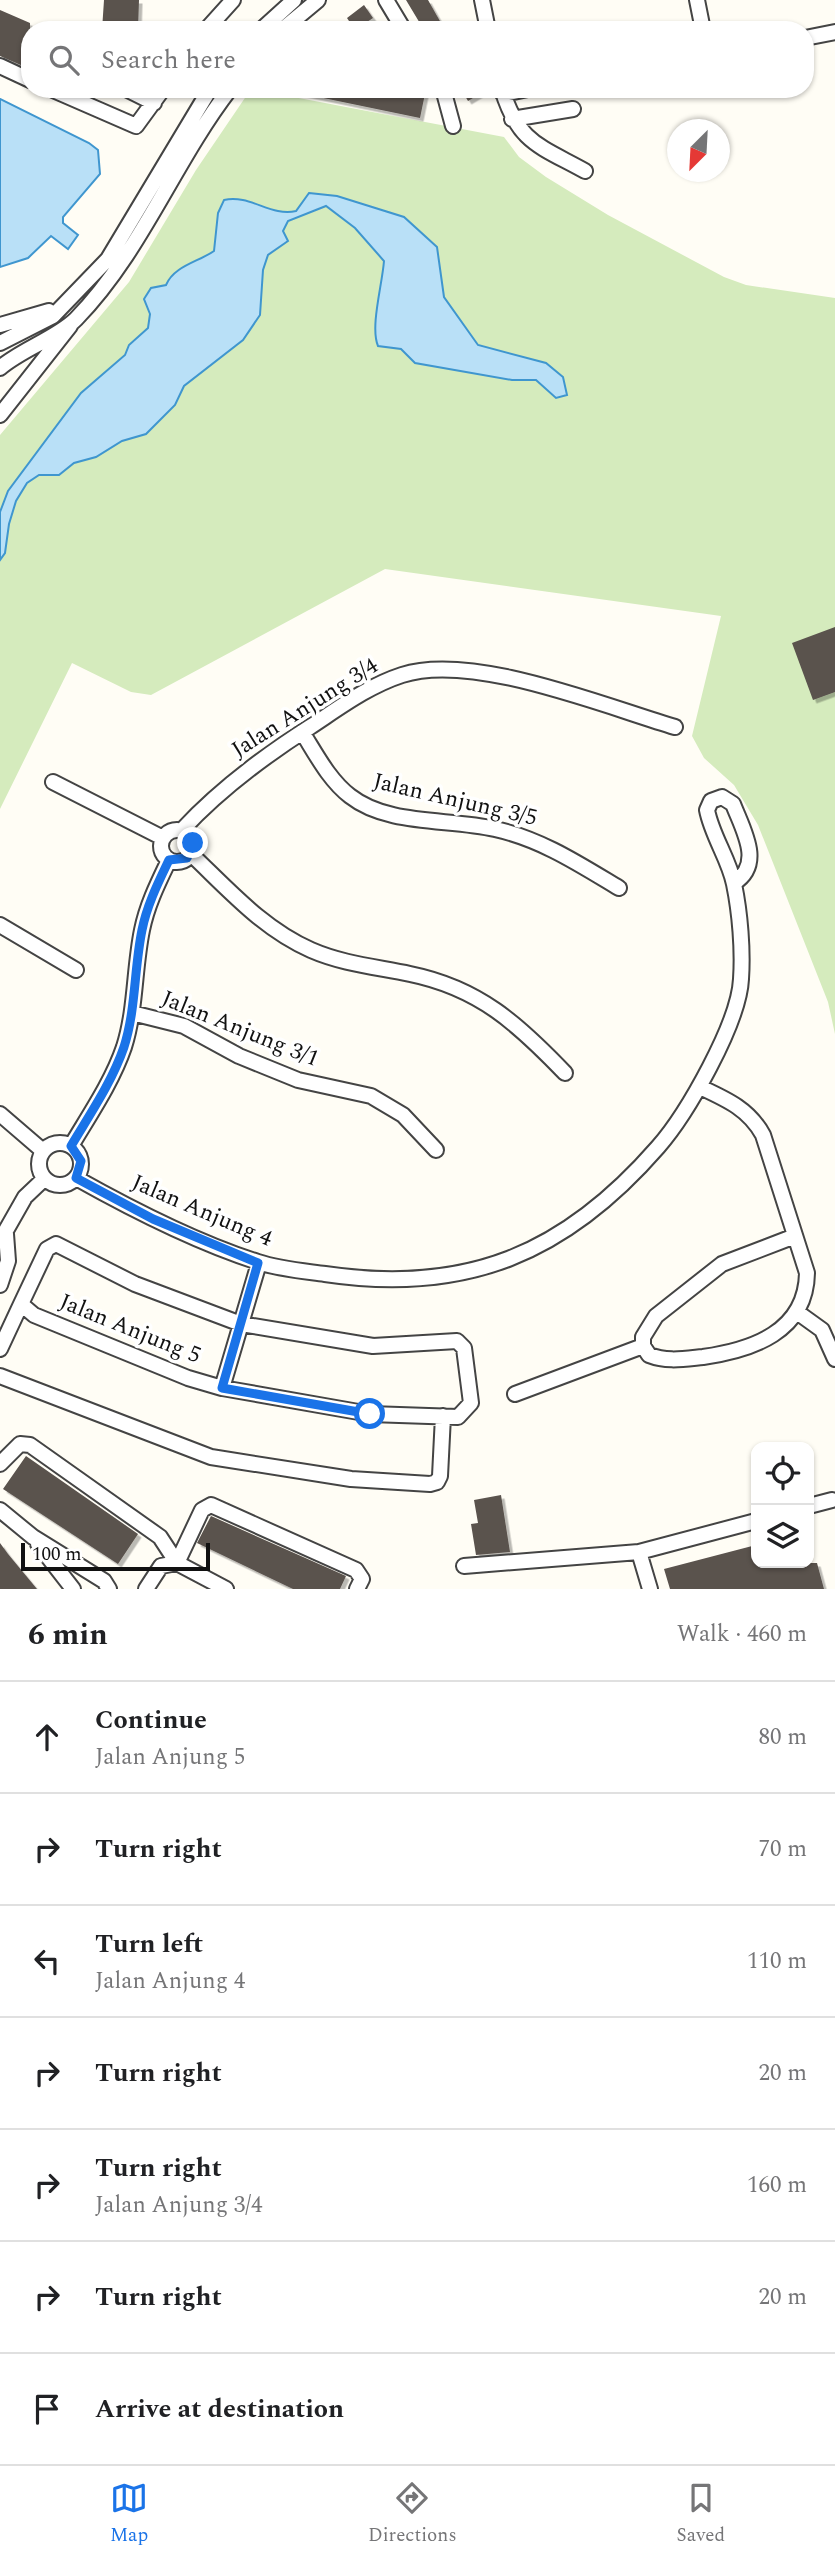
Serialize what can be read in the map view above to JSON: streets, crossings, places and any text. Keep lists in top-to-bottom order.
{
  "streets": {
    "street": [
      "Jalan Anjung 3/4",
      "Jalan Anjung 3/5",
      "Jalan Anjung 3/1",
      "Jalan Anjung 4",
      "Jalan Anjung 5"
    ]
  },
  "crossings": [
    ["Jalan Anjung 3/4", "Jalan Anjung 3/5"]
  ],
  "scale_bar": "100 m",
  "north": "bottom left",
  "page": {
    "search": "Search here",
    "scale": "100 m",
    "heading": ["6 min", "Walk · 460 m"],
    "list": [
      ["Continue", "Jalan Anjung 5", "80 m"],
      ["Turn right", "70 m"],
      ["Turn left", "Jalan Anjung 4", "110 m"],
      ["Turn right", "20 m"],
      ["Turn right", "Jalan Anjung 3/4", "160 m"],
      ["Turn right", "20 m"],
      "Arrive at destination"
    ],
    "nav": ["Map", "Directions", "Saved"]
  }
}
